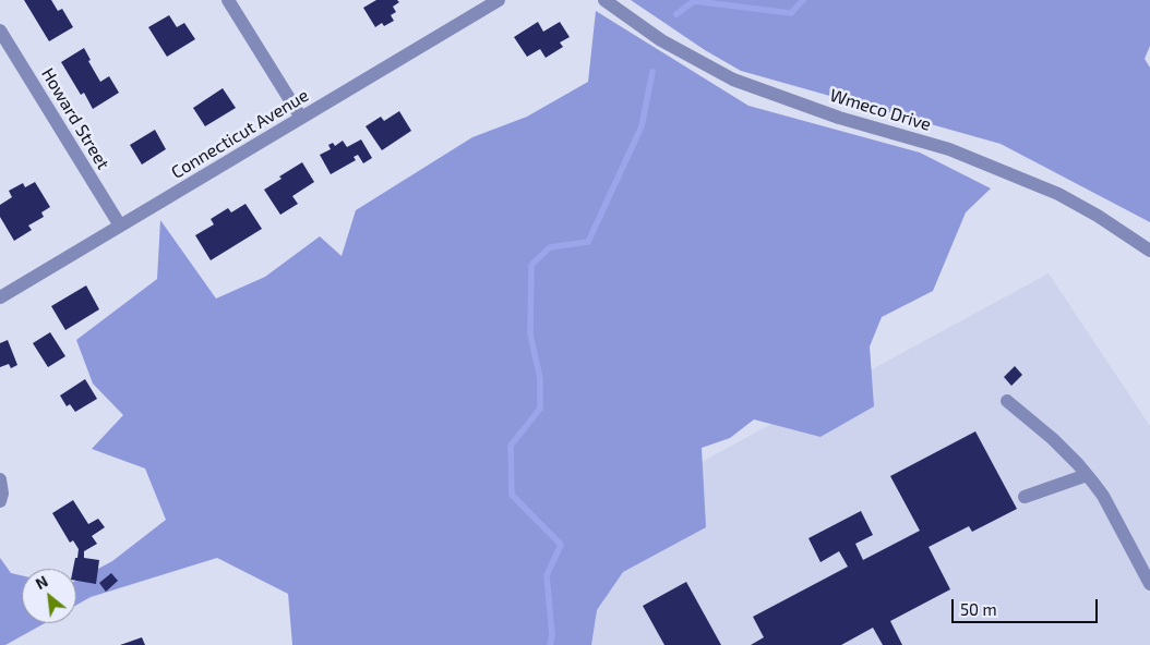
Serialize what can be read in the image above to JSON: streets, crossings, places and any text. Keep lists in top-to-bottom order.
{
  "streets": {
    "street": ["Wmeco Drive", "Howard Street", "Connecticut Avenue"]
  },
  "crossings": [
    ["Howard Street", "Connecticut Avenue"]
  ],
  "scale_bar": "50 m",
  "north": "top left"
}
